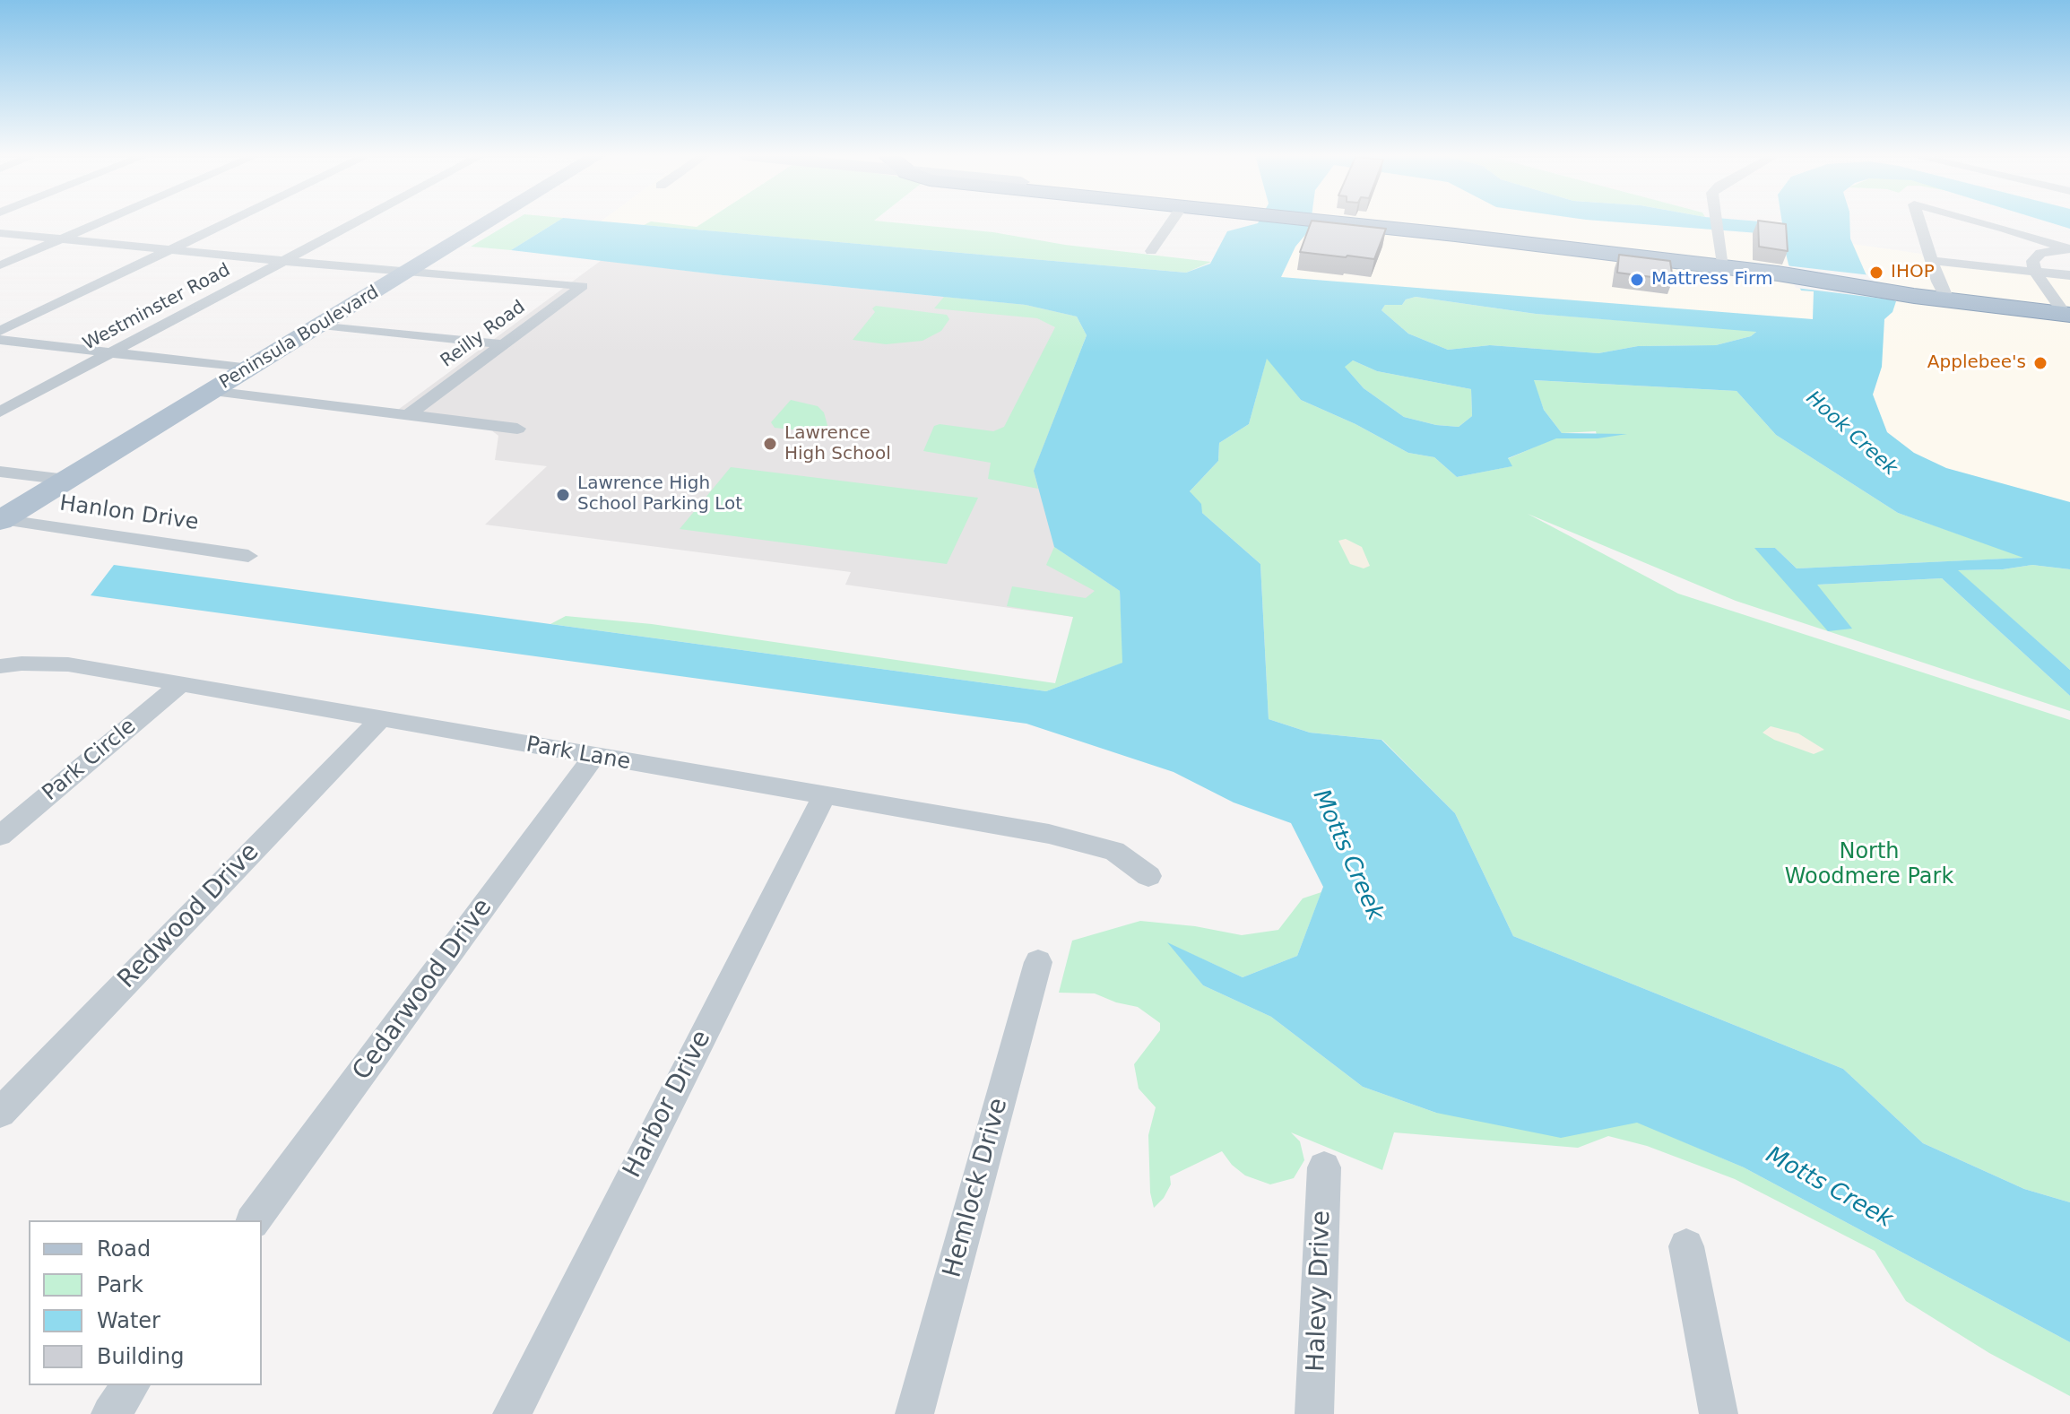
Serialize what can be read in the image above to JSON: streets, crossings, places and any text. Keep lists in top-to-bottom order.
{
  "streets": {
    "main road": ["Peninsula Boulevard"],
    "street": [
      "Westminster Road",
      "Reilly Road",
      "Hanlon Drive",
      "Park Lane",
      "Park Circle",
      "Redwood Drive",
      "Cedarwood Drive",
      "Harbor Drive",
      "Hemlock Drive",
      "Halevy Drive"
    ]
  },
  "crossings": [
    ["Reilly Road", "Peninsula Boulevard"],
    ["Peninsula Boulevard", "Hanlon Drive"],
    ["Park Lane", "Park Circle"],
    ["Park Lane", "Redwood Drive"],
    ["Park Lane", "Cedarwood Drive"],
    ["Park Lane", "Harbor Drive"]
  ],
  "water": ["Hook Creek", "Motts Creek"],
  "parks": ["North Woodmere Park"],
  "places": [
    "IHOP",
    "Mattress Firm",
    "Applebee's",
    "Lawrence High School",
    "Lawrence High School Parking Lot"
  ],
  "legend": [
    "Road",
    "Park",
    "Water",
    "Building"
  ]
}
